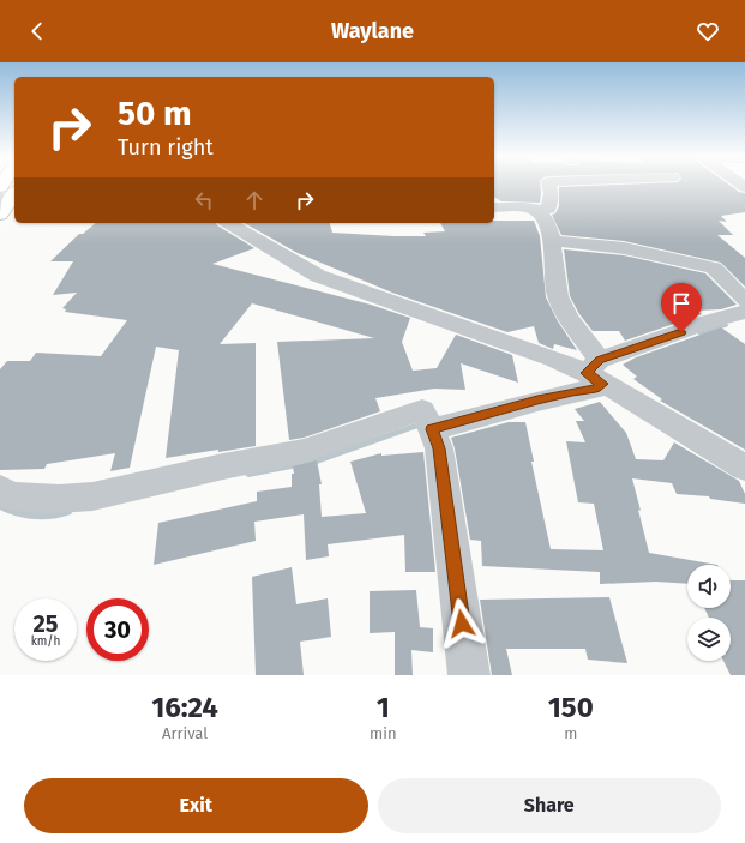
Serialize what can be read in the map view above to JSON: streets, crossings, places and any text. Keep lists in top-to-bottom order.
{
  "page": {
    "header": "Waylane",
    "turn": ["50 m", "Turn right"],
    "speed": "25 km/h",
    "limit": "30",
    "eta": [
      "16:24",
      "Arrival",
      "1",
      "min",
      "150",
      "m"
    ],
    "buttons": ["Exit", "Share"]
  }
}
